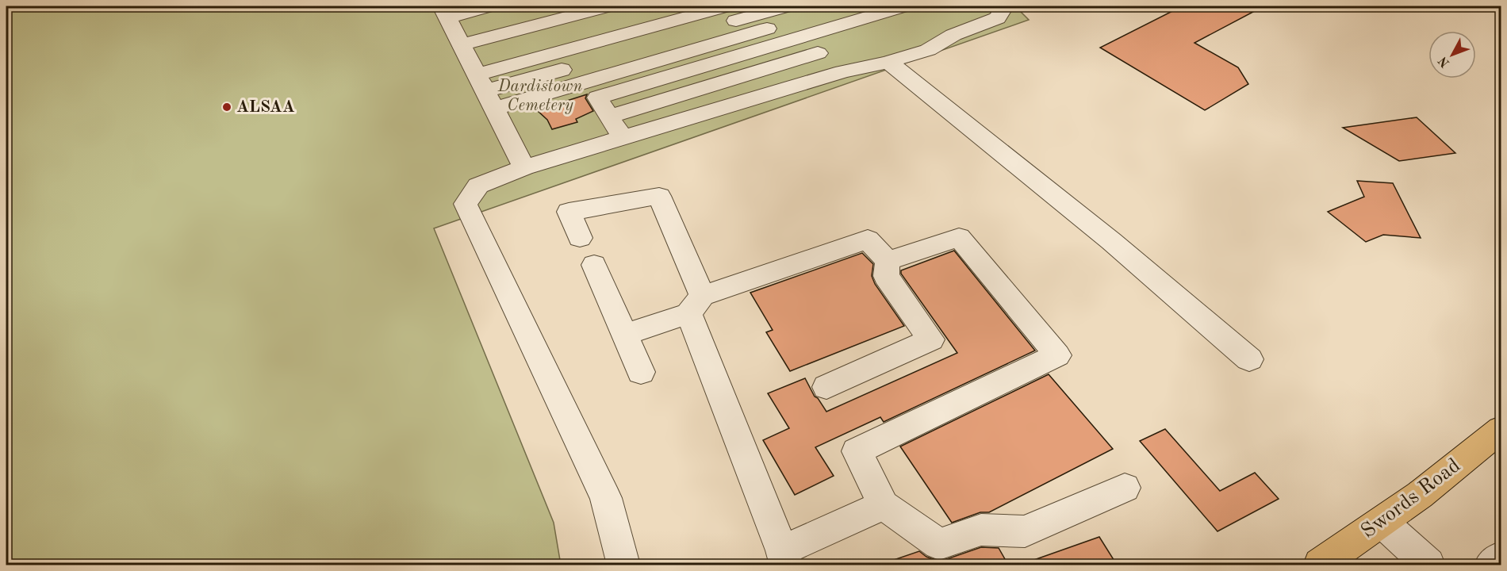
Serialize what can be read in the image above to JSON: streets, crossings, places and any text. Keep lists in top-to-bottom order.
{
  "streets": {
    "main road": ["Swords Road"]
  },
  "parks": ["Dardistown Cemetery"],
  "places": ["ALSAA"],
  "north": "bottom left"
}
